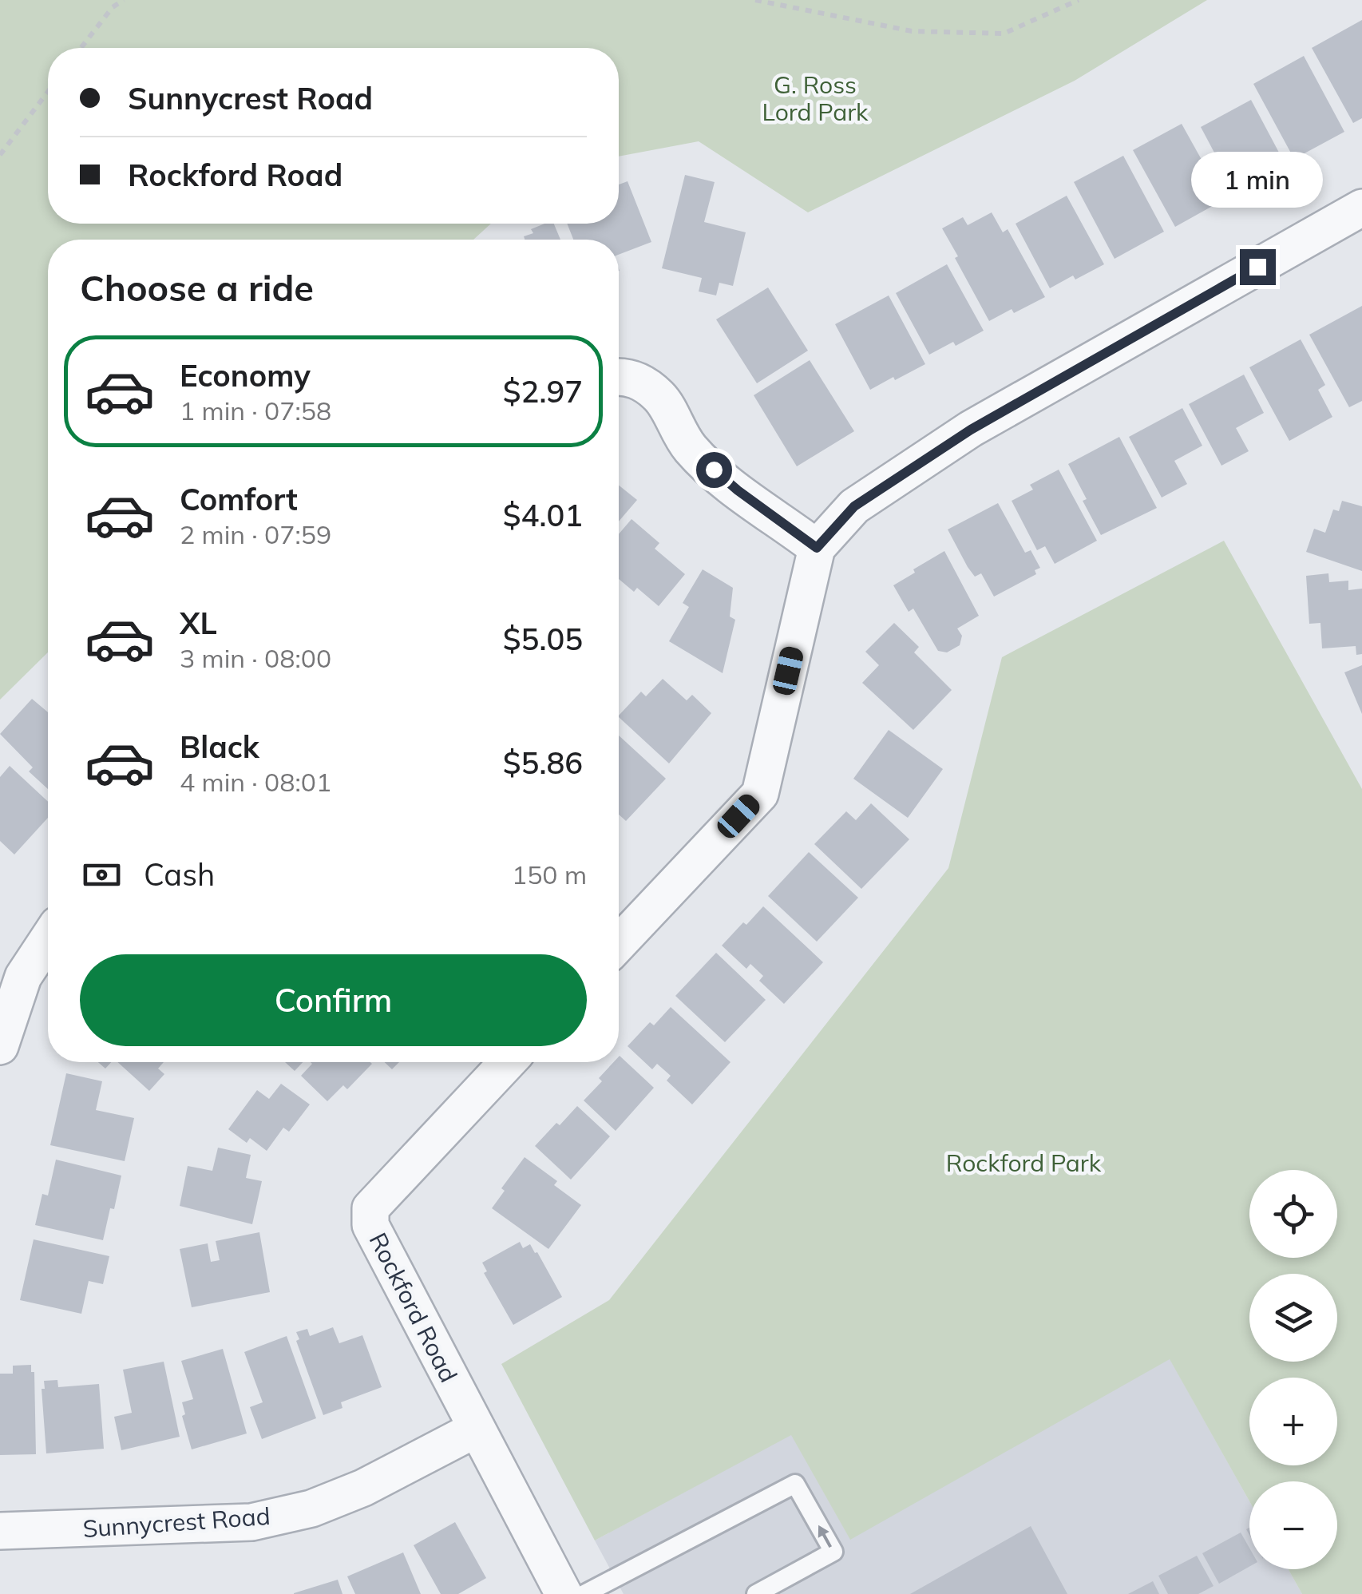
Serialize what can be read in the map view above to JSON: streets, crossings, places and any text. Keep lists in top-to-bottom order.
{
  "streets": {
    "street": ["Rockford Road", "Sunnycrest Road"]
  },
  "crossings": [
    ["Rockford Road", "Sunnycrest Road"]
  ],
  "parks": ["G. Ross Lord Park", "Rockford Park"],
  "page": {
    "banner": ["Sunnycrest Road", "Rockford Road"],
    "bubble": "1 min",
    "heading": "Choose a ride",
    "list": [
      {
        "name": "Economy",
        "note": "1 min · 07:58",
        "value": "$2.97"
      },
      {
        "name": "Comfort",
        "note": "2 min · 07:59",
        "value": "$4.01"
      },
      {
        "name": "XL",
        "note": "3 min · 08:00",
        "value": "$5.05"
      },
      {
        "name": "Black",
        "note": "4 min · 08:01",
        "value": "$5.86"
      }
    ],
    "pay": ["Cash", "150 m"],
    "buttons": "Confirm",
    "map_buttons": ["+", "−"]
  }
}
